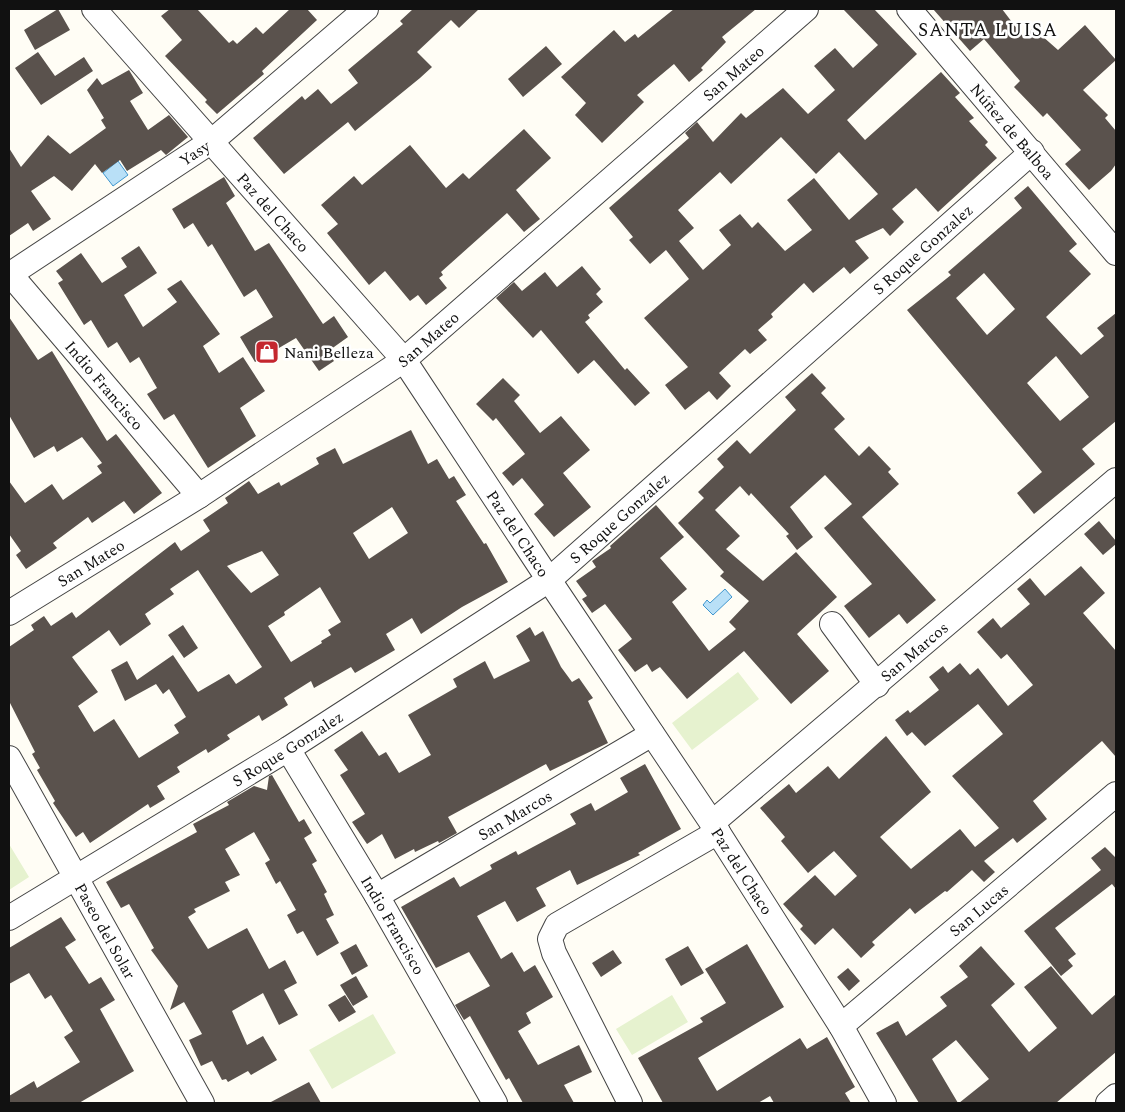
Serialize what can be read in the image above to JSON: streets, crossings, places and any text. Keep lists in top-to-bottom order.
{
  "streets": {
    "street": [
      "San Mateo",
      "Núñez de Balboa",
      "Yasy",
      "Paz del Chaco",
      "S Roque Gonzalez",
      "Indio Francisco",
      "San Marcos",
      "San Lucas",
      "Paseo del Solar"
    ]
  },
  "crossings": [
    ["San Mateo", "Paz del Chaco"],
    ["San Mateo", "Indio Francisco"],
    ["Núñez de Balboa", "S Roque Gonzalez"],
    ["Yasy", "Paz del Chaco"],
    ["Yasy", "Indio Francisco"],
    ["Paz del Chaco", "S Roque Gonzalez"],
    ["Paz del Chaco", "San Marcos"],
    ["Paz del Chaco", "San Lucas"],
    ["S Roque Gonzalez", "Indio Francisco"],
    ["S Roque Gonzalez", "Paseo del Solar"],
    ["Indio Francisco", "San Marcos"]
  ],
  "districts": ["SANTA LUISA"],
  "places": {
    "shop": ["Nani Belleza"]
  }
}
